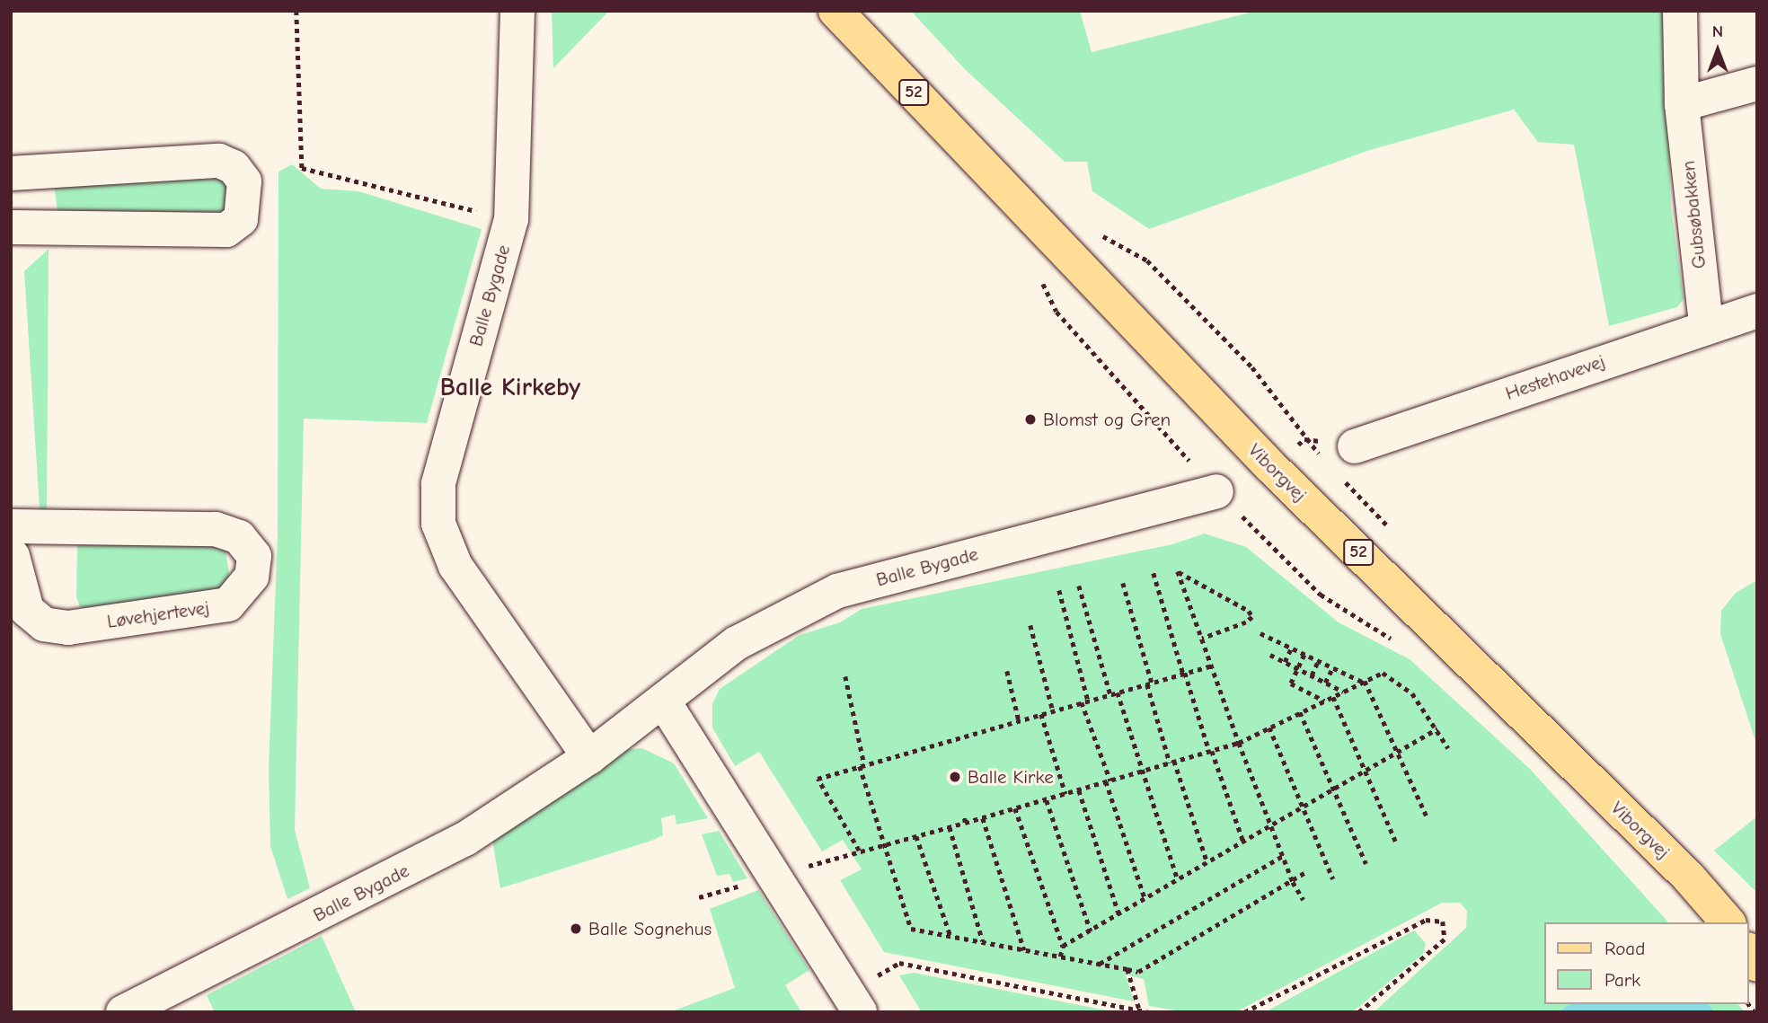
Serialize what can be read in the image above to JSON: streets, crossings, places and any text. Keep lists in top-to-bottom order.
{
  "streets": {
    "main road": ["52", "Viborgvej"],
    "street": [
      "Gubsøbakken",
      "Balle Bygade",
      "Hestehavevej",
      "Løvehjertevej"
    ]
  },
  "crossings": [
    ["Gubsøbakken", "Hestehavevej"]
  ],
  "districts": ["Balle Kirkeby"],
  "places": ["Blomst og Gren", "Balle Kirke", "Balle Sognehus"],
  "legend": ["Road", "Park"],
  "north": "top"
}
